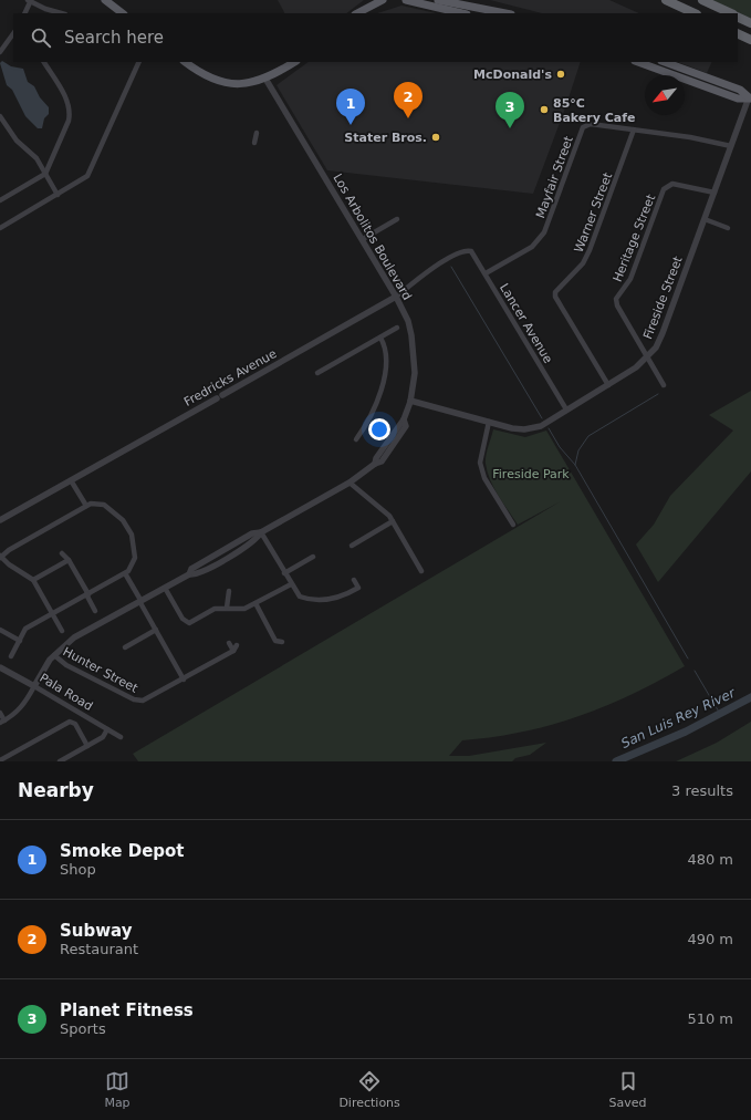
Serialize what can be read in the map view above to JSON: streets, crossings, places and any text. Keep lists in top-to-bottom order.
{
  "streets": {
    "street": [
      "Mayfair Street",
      "Warner Street",
      "Los Arbolitos Boulevard",
      "Heritage Street",
      "Fireside Street",
      "Lancer Avenue",
      "Fredricks Avenue",
      "Hunter Street",
      "Pala Road"
    ]
  },
  "crossings": [
    ["Mayfair Street", "Warner Street"],
    ["Mayfair Street", "Fireside Street"],
    ["Mayfair Street", "Lancer Avenue"],
    ["Warner Street", "Fireside Street"],
    ["Los Arbolitos Boulevard", "Fireside Street"],
    ["Los Arbolitos Boulevard", "Fredricks Avenue"],
    ["Los Arbolitos Boulevard", "Hunter Street"],
    ["Los Arbolitos Boulevard", "Pala Road"],
    ["Heritage Street", "Fireside Street"],
    ["Fireside Street", "Lancer Avenue"],
    ["Lancer Avenue", "Fredricks Avenue"]
  ],
  "water": ["San Luis Rey River"],
  "parks": ["Fireside Park"],
  "places": ["McDonald's", "85°C Bakery Cafe", "Stater Bros."],
  "north": "bottom left",
  "page": {
    "search": "Search here",
    "pins": ["2", "1", "3"],
    "heading": ["Nearby", "3 results"],
    "list": [
      {
        "mark": "1",
        "name": "Smoke Depot",
        "note": "Shop",
        "value": "480 m"
      },
      {
        "mark": "2",
        "name": "Subway",
        "note": "Restaurant",
        "value": "490 m"
      },
      {
        "mark": "3",
        "name": "Planet Fitness",
        "note": "Sports",
        "value": "510 m"
      }
    ],
    "nav": ["Map", "Directions", "Saved"]
  }
}
